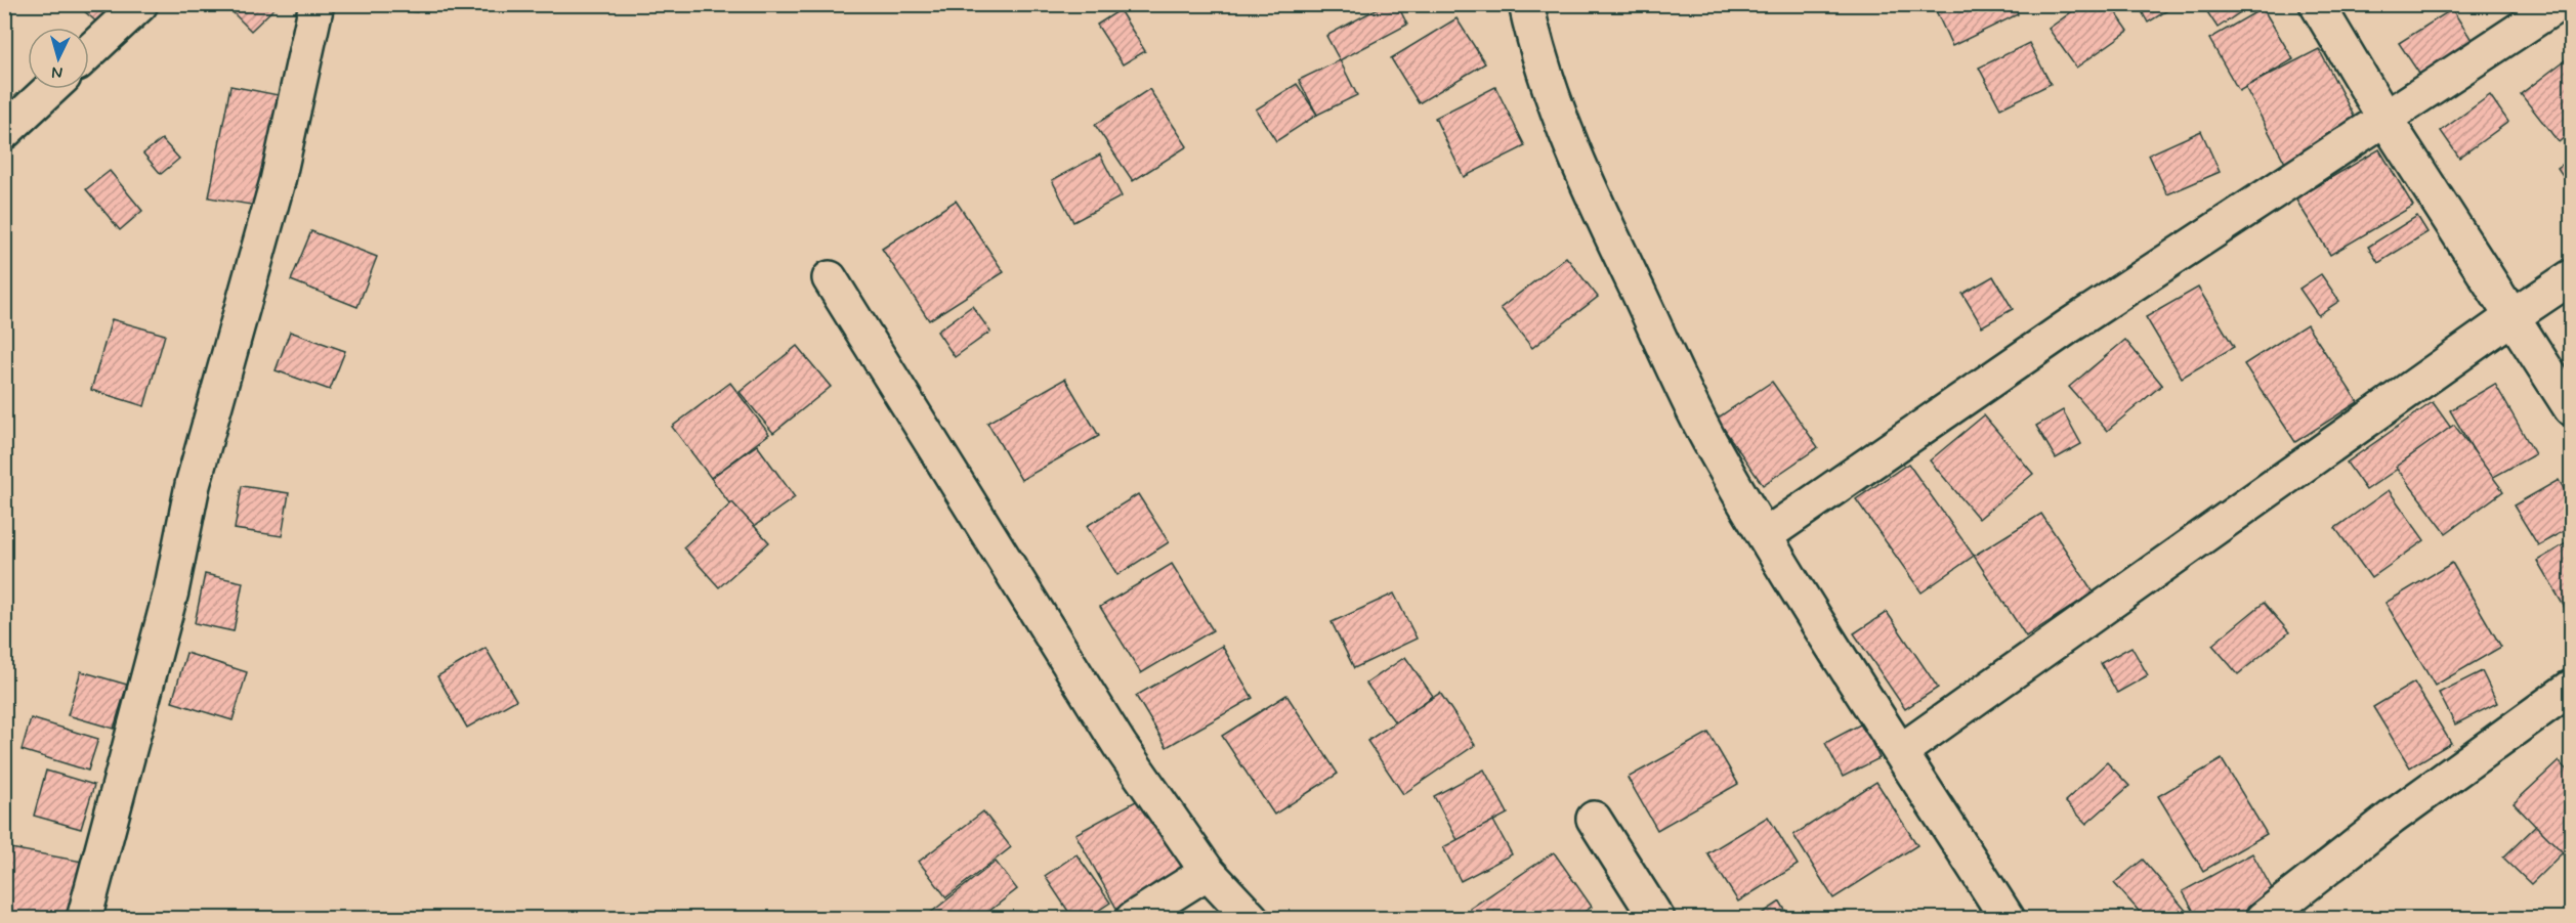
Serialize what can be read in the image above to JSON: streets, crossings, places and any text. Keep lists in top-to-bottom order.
{
  "north": "bottom"
}
